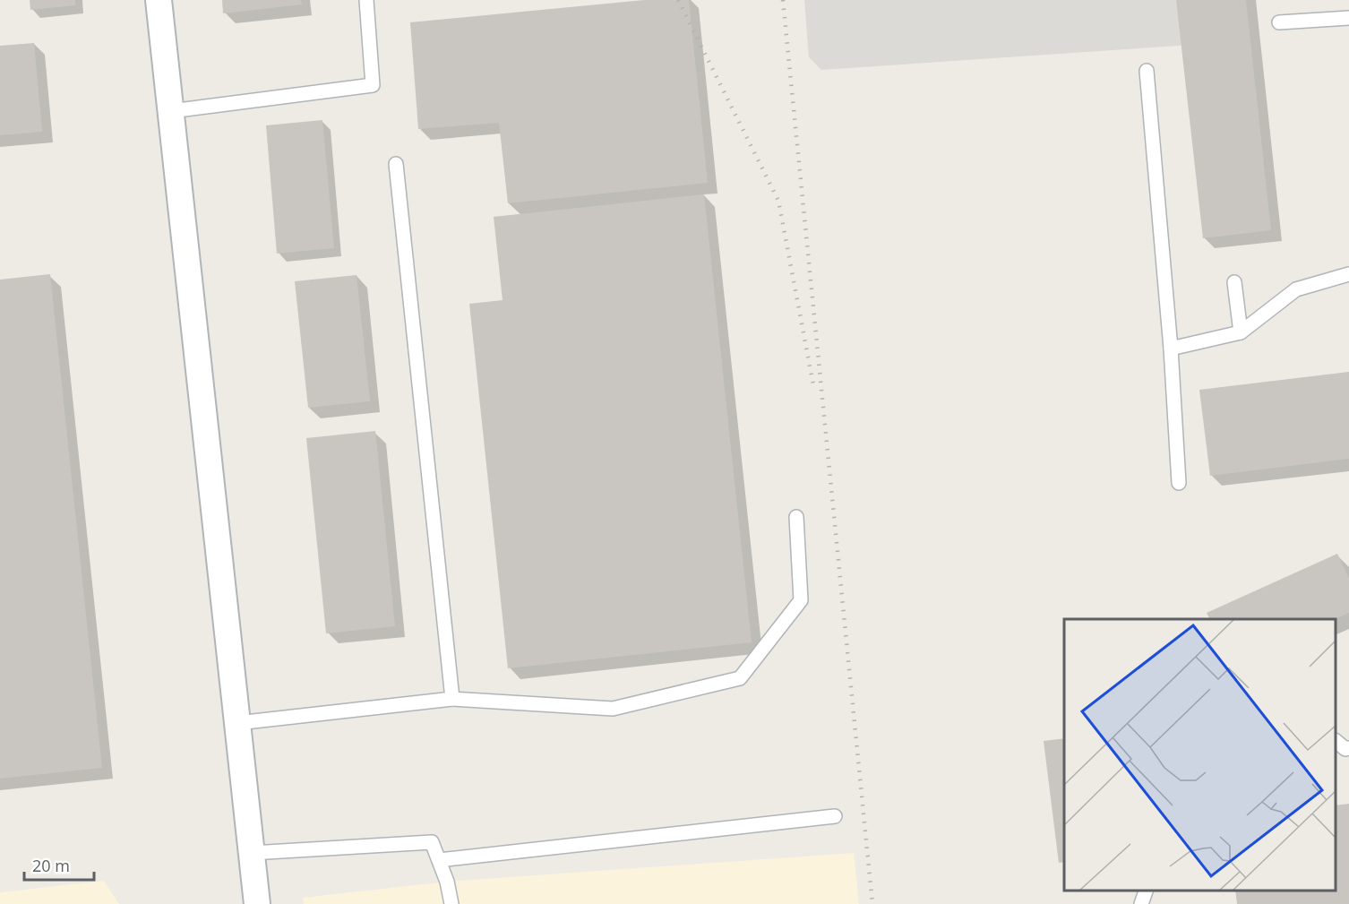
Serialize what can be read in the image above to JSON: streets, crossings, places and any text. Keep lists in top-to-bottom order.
{
  "scale_bar": "20 m"
}
